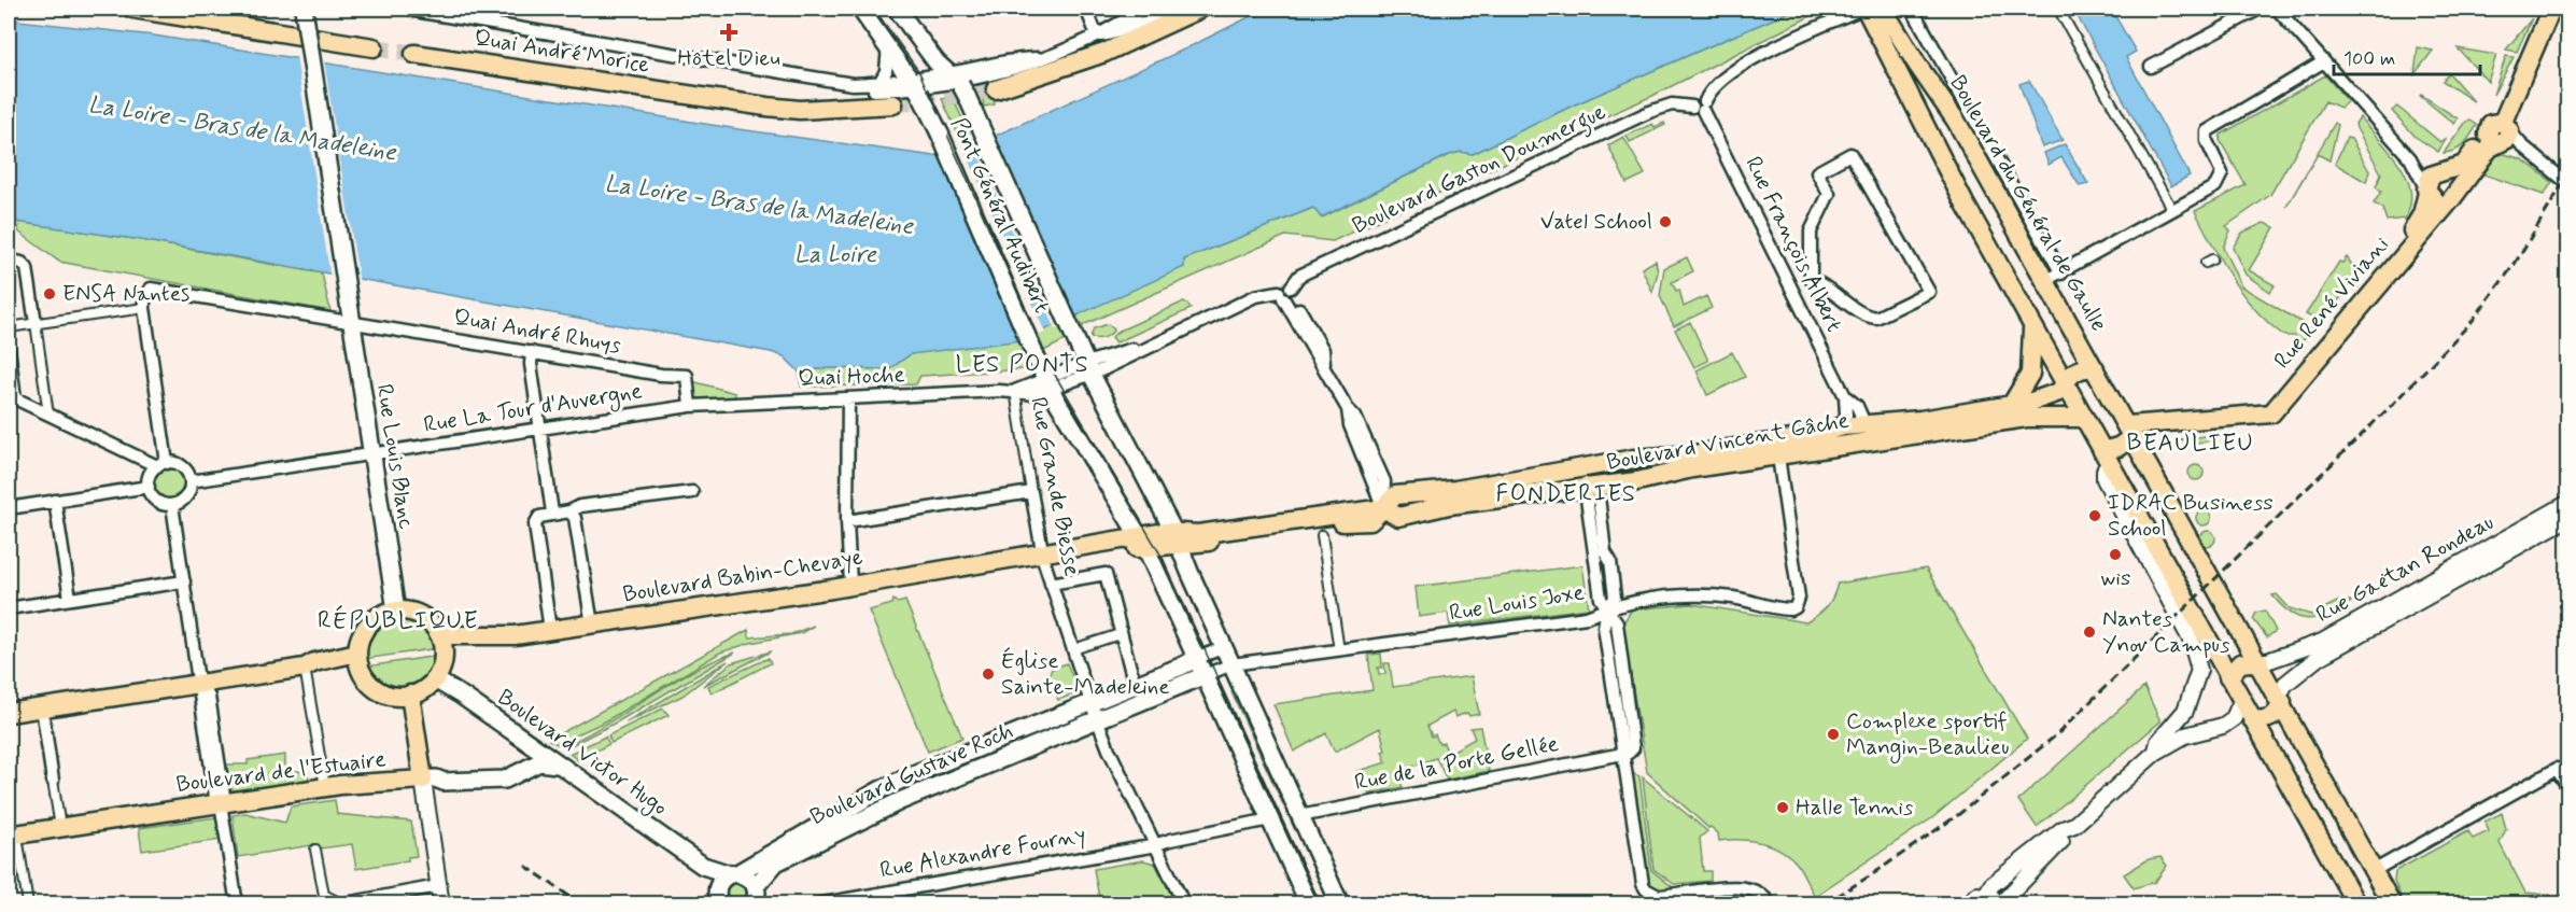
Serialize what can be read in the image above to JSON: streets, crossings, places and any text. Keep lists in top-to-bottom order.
{
  "streets": {
    "main road": [
      "Quai André Morice",
      "Boulevard du Général de Gaulle",
      "Pont Général Audibert",
      "Rue René Viviani",
      "Boulevard Vincent Gâche",
      "Rue Louis Blanc",
      "Boulevard Babin-Chevaye",
      "Boulevard Victor Hugo",
      "Boulevard de l'Estuaire",
      "Boulevard Gustave Roch"
    ],
    "street": [
      "Boulevard Gaston Doumergue",
      "Rue François Albert",
      "Quai André Rhuys",
      "Quai Hoche",
      "Rue La Tour d'Auvergne",
      "Rue Grande Biesse",
      "Rue Gaëtan Rondeau",
      "Rue Louis Joxe",
      "Rue de la Porte Gellée",
      "Rue Alexandre Fourny"
    ]
  },
  "crossings": [
    ["Quai André Morice", "Pont Général Audibert"],
    ["Boulevard Gaston Doumergue", "Pont Général Audibert"],
    ["Boulevard Gaston Doumergue", "Rue François Albert"],
    ["Boulevard Gaston Doumergue", "Quai Hoche"],
    ["Boulevard Gaston Doumergue", "Rue Grande Biesse"],
    ["Boulevard du Général de Gaulle", "Rue René Viviani"],
    ["Boulevard du Général de Gaulle", "Rue Gaëtan Rondeau"],
    ["Pont Général Audibert", "Boulevard Vincent Gâche"],
    ["Pont Général Audibert", "Boulevard Babin-Chevaye"],
    ["Pont Général Audibert", "Rue Louis Joxe"],
    ["Pont Général Audibert", "Rue de la Porte Gellée"],
    ["Pont Général Audibert", "Boulevard Gustave Roch"],
    ["Rue François Albert", "Boulevard Vincent Gâche"],
    ["Quai André Rhuys", "Quai Hoche"],
    ["Quai André Rhuys", "Rue La Tour d'Auvergne"],
    ["Quai André Rhuys", "Rue Louis Blanc"],
    ["Quai Hoche", "Rue La Tour d'Auvergne"],
    ["Quai Hoche", "Rue Grande Biesse"],
    ["Rue La Tour d'Auvergne", "Rue Louis Blanc"],
    ["Boulevard Vincent Gâche", "Boulevard Babin-Chevaye"],
    ["Boulevard Vincent Gâche", "Rue Louis Joxe"],
    ["Rue Louis Blanc", "Boulevard Babin-Chevaye"],
    ["Rue Louis Blanc", "Boulevard Victor Hugo"],
    ["Rue Grande Biesse", "Boulevard Babin-Chevaye"],
    ["Rue Grande Biesse", "Boulevard Gustave Roch"],
    ["Boulevard Babin-Chevaye", "Boulevard Victor Hugo"],
    ["Rue Louis Joxe", "Boulevard Gustave Roch"],
    ["Boulevard Victor Hugo", "Boulevard de l'Estuaire"],
    ["Boulevard Victor Hugo", "Boulevard Gustave Roch"]
  ],
  "districts": [
    "LES PONTS",
    "BEAULIEU",
    "FONDERIES",
    "RÉPUBLIQUE"
  ],
  "water": ["La Loire - Bras de la Madeleine", "La Loire"],
  "places": {
    "health": ["Hôtel Dieu"],
    "other": [
      "Vatel School",
      "ENSA Nantes",
      "IDRAC Business School",
      "wis",
      "Nantes Ynov Campus",
      "Église Sainte-Madeleine",
      "Complexe sportif Mangin-Beaulieu",
      "Halle Tennis"
    ]
  },
  "scale_bar": "100 m"
}
